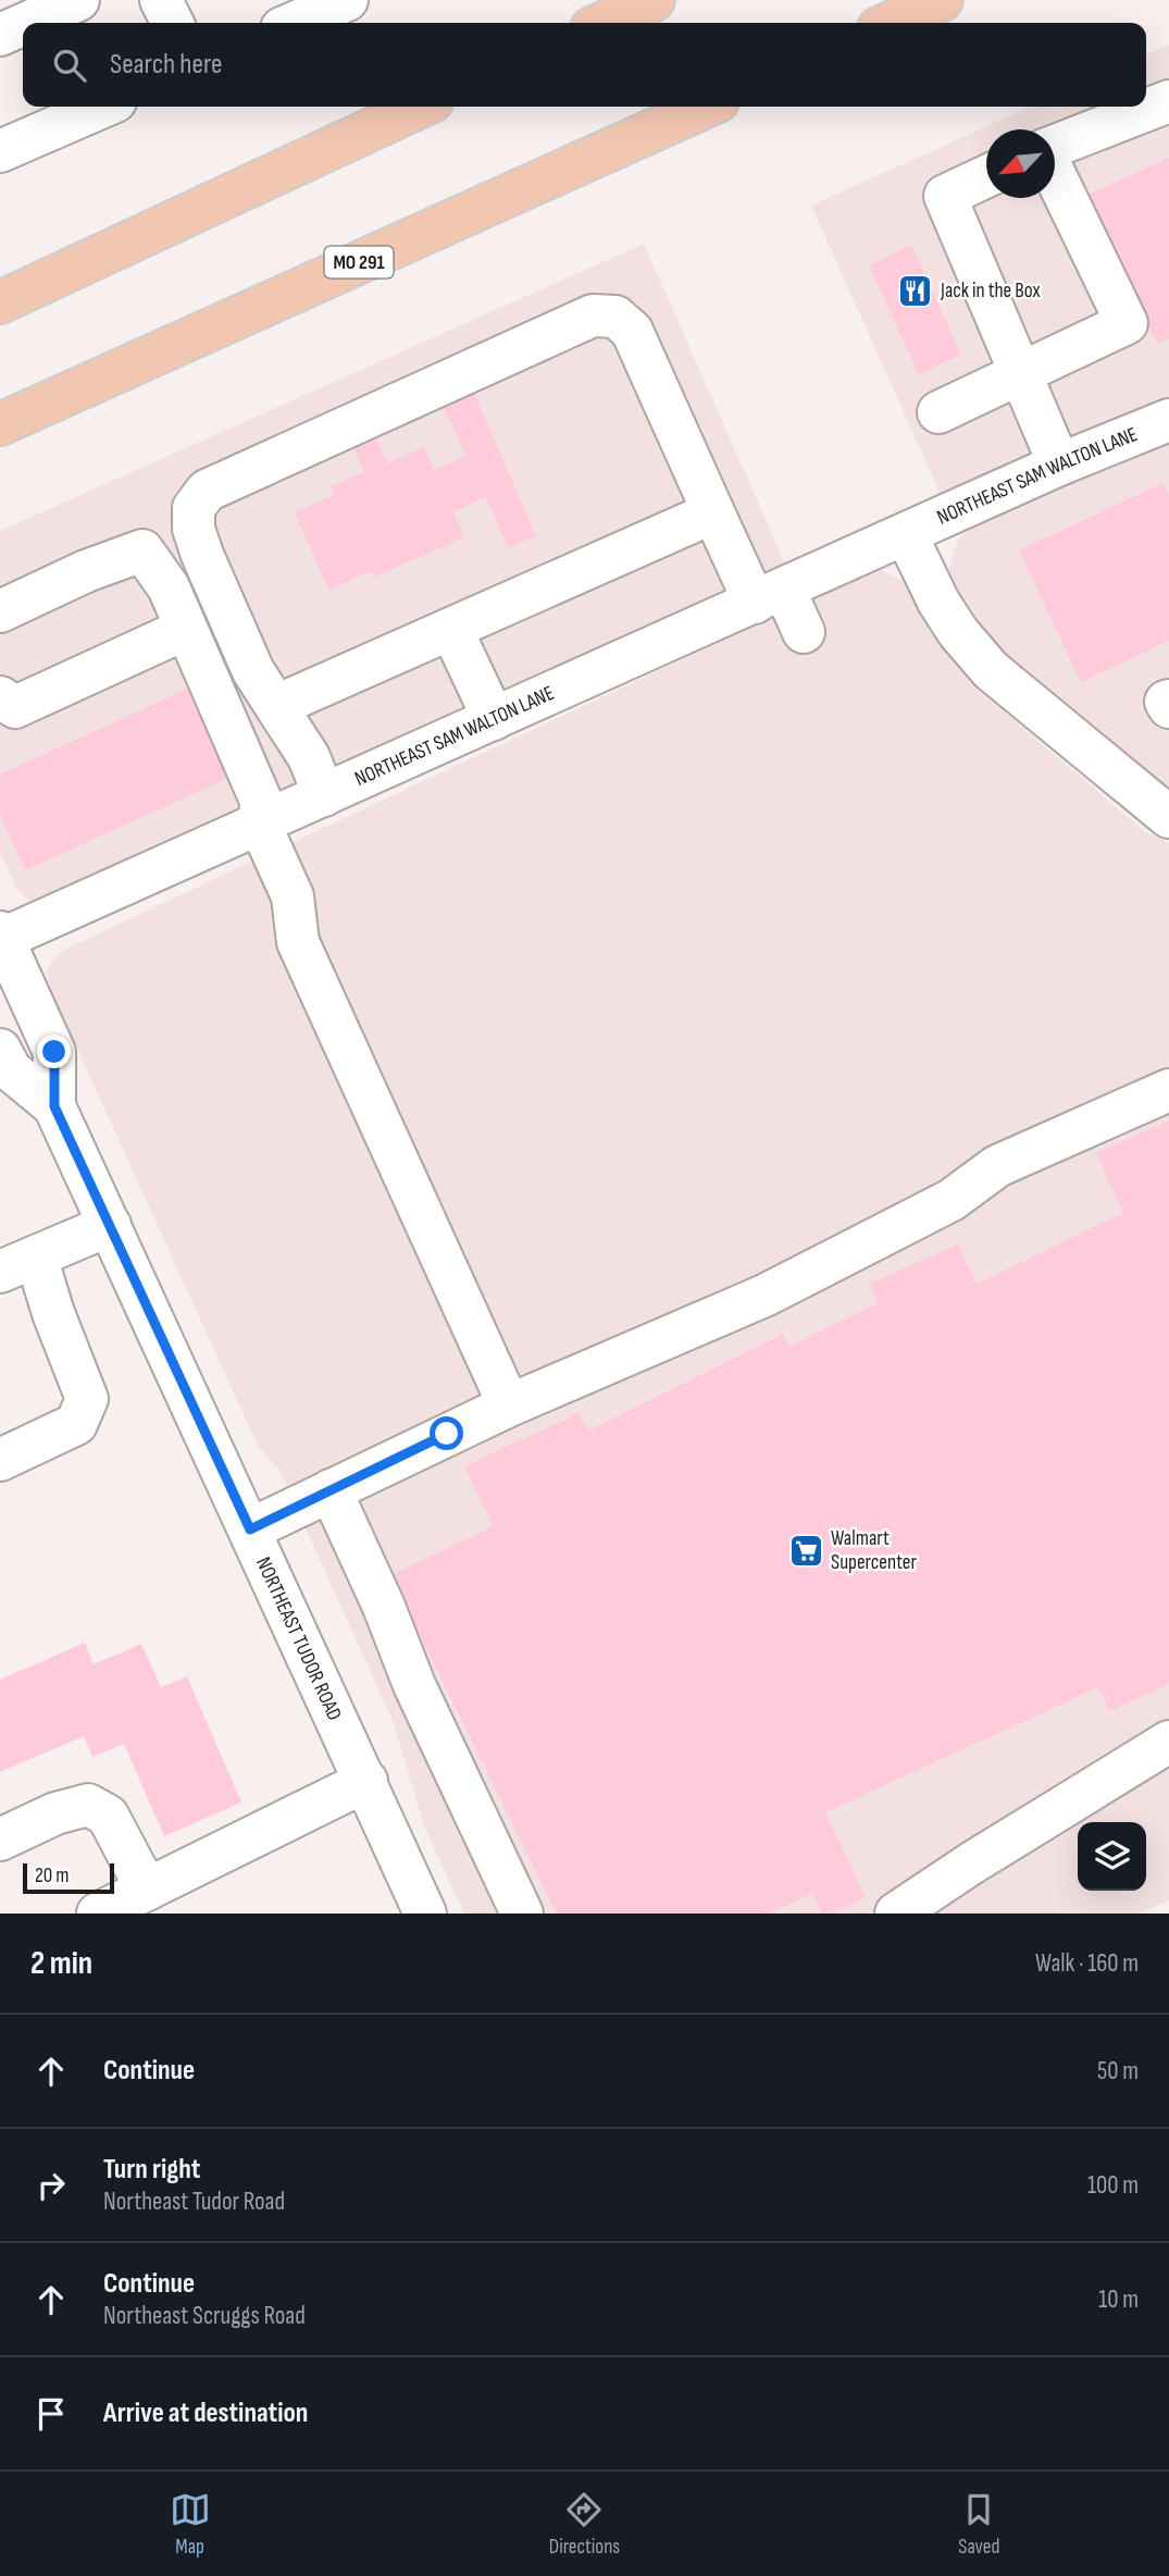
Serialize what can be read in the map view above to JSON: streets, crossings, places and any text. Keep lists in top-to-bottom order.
{
  "streets": {
    "main road": ["MO 291"],
    "street": ["NORTHEAST SAM WALTON LANE", "NORTHEAST TUDOR ROAD"]
  },
  "places": {
    "restaurant": ["Jack in the Box"],
    "supermarket": ["Walmart Supercenter"]
  },
  "scale_bar": "20 m",
  "north": "bottom left",
  "page": {
    "search": "Search here",
    "scale": "20 m",
    "heading": ["2 min", "Walk · 160 m"],
    "list": [
      ["Continue", "50 m"],
      ["Turn right", "Northeast Tudor Road", "100 m"],
      ["Continue", "Northeast Scruggs Road", "10 m"],
      "Arrive at destination"
    ],
    "nav": ["Map", "Directions", "Saved"]
  }
}
